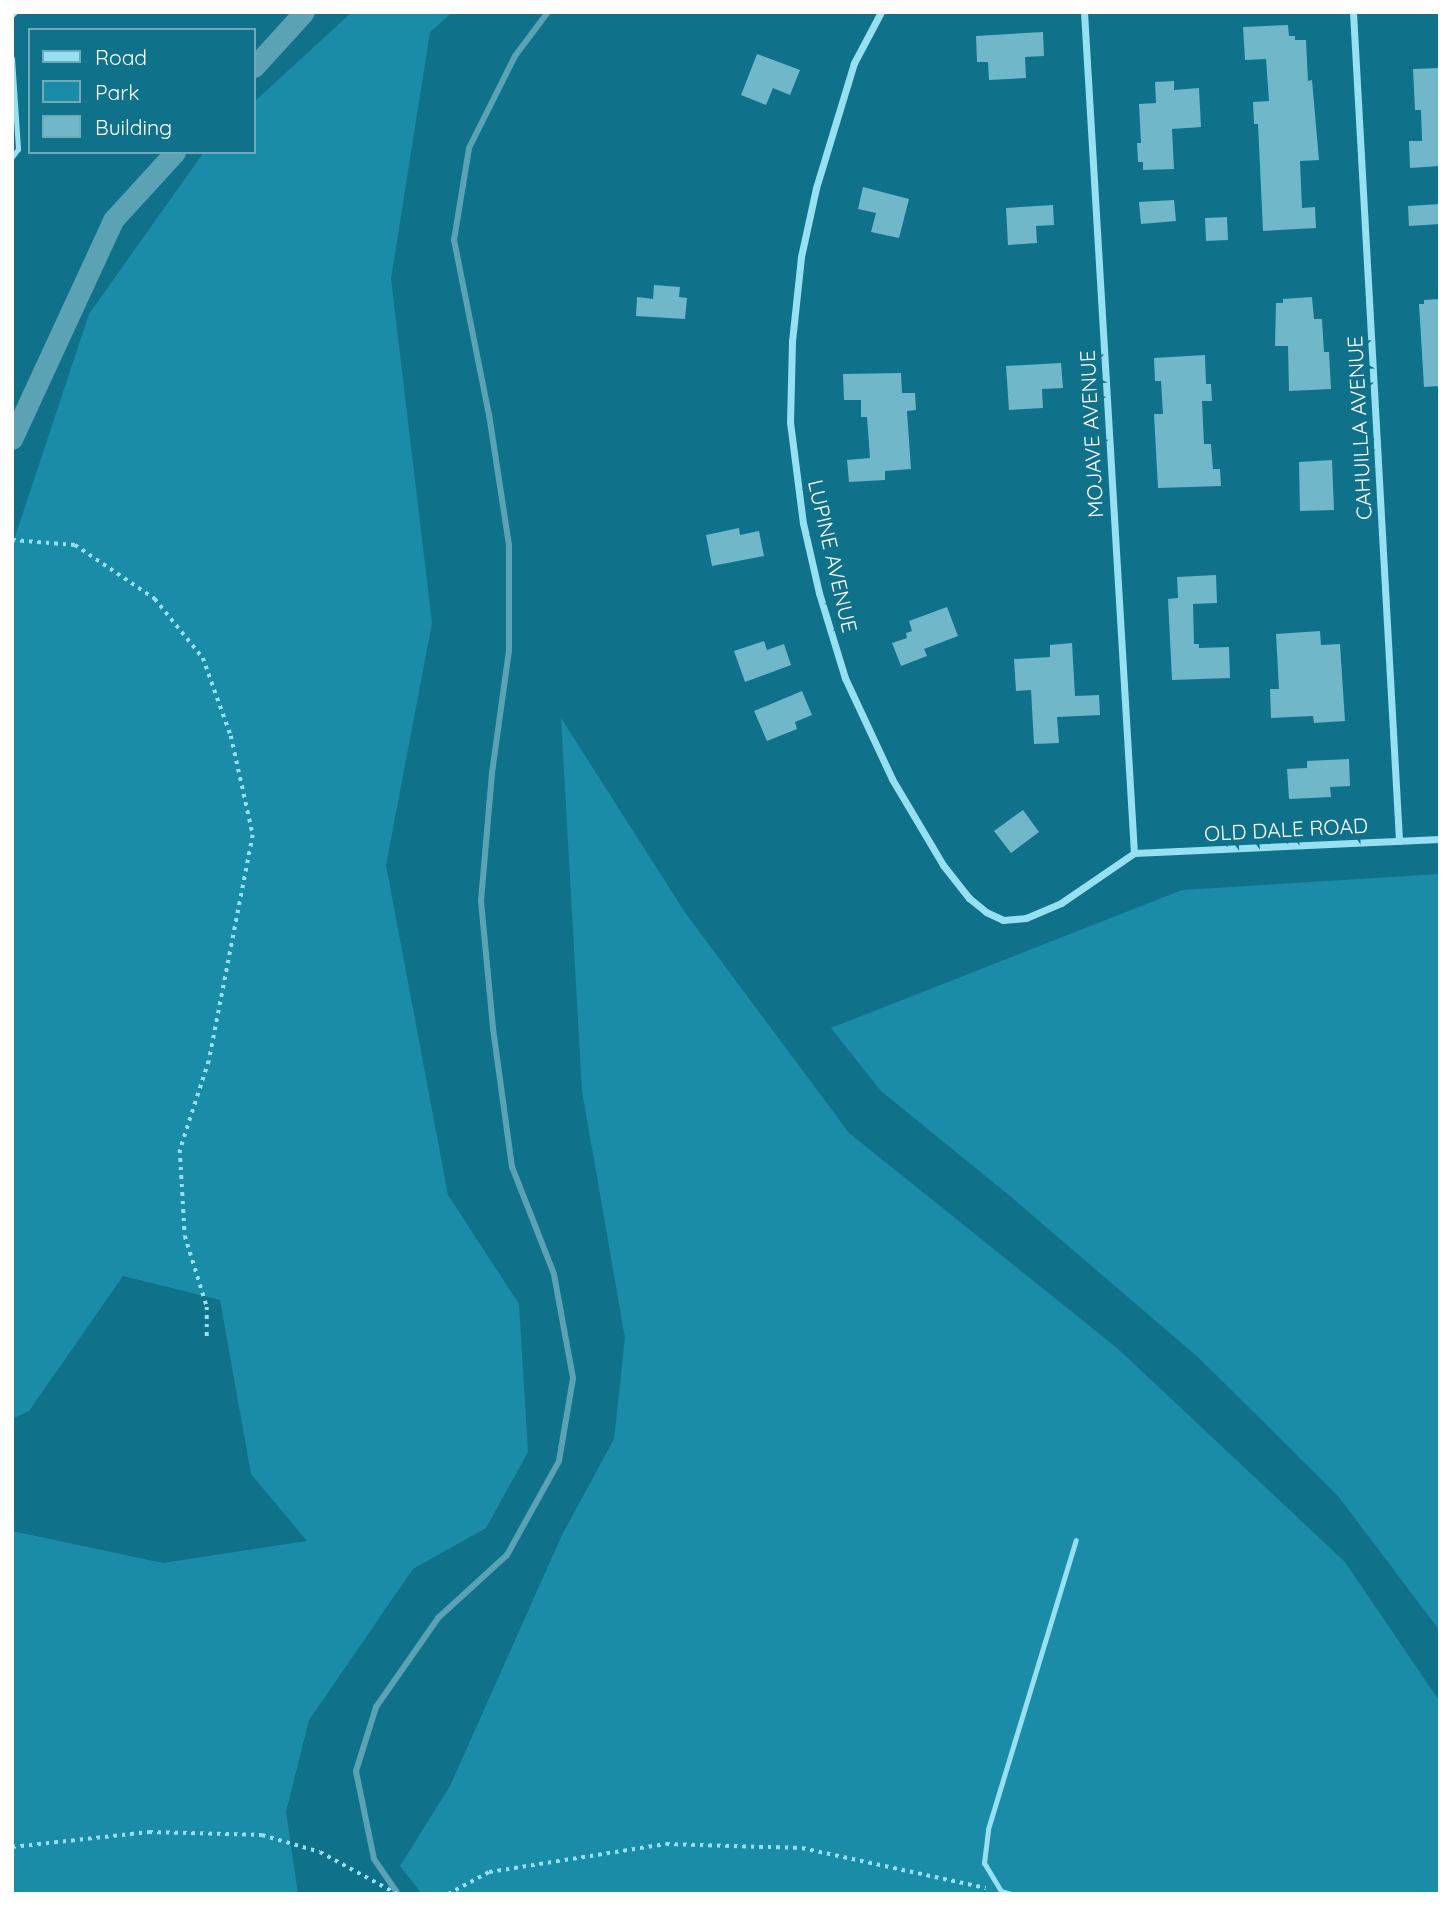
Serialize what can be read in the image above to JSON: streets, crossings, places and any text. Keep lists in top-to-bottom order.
{
  "streets": {
    "street": [
      "CAHUILLA AVENUE",
      "MOJAVE AVENUE",
      "LUPINE AVENUE",
      "OLD DALE ROAD"
    ]
  },
  "crossings": [
    ["CAHUILLA AVENUE", "OLD DALE ROAD"],
    ["MOJAVE AVENUE", "LUPINE AVENUE"],
    ["MOJAVE AVENUE", "OLD DALE ROAD"],
    ["LUPINE AVENUE", "OLD DALE ROAD"]
  ],
  "legend": ["Road", "Park", "Building"]
}
